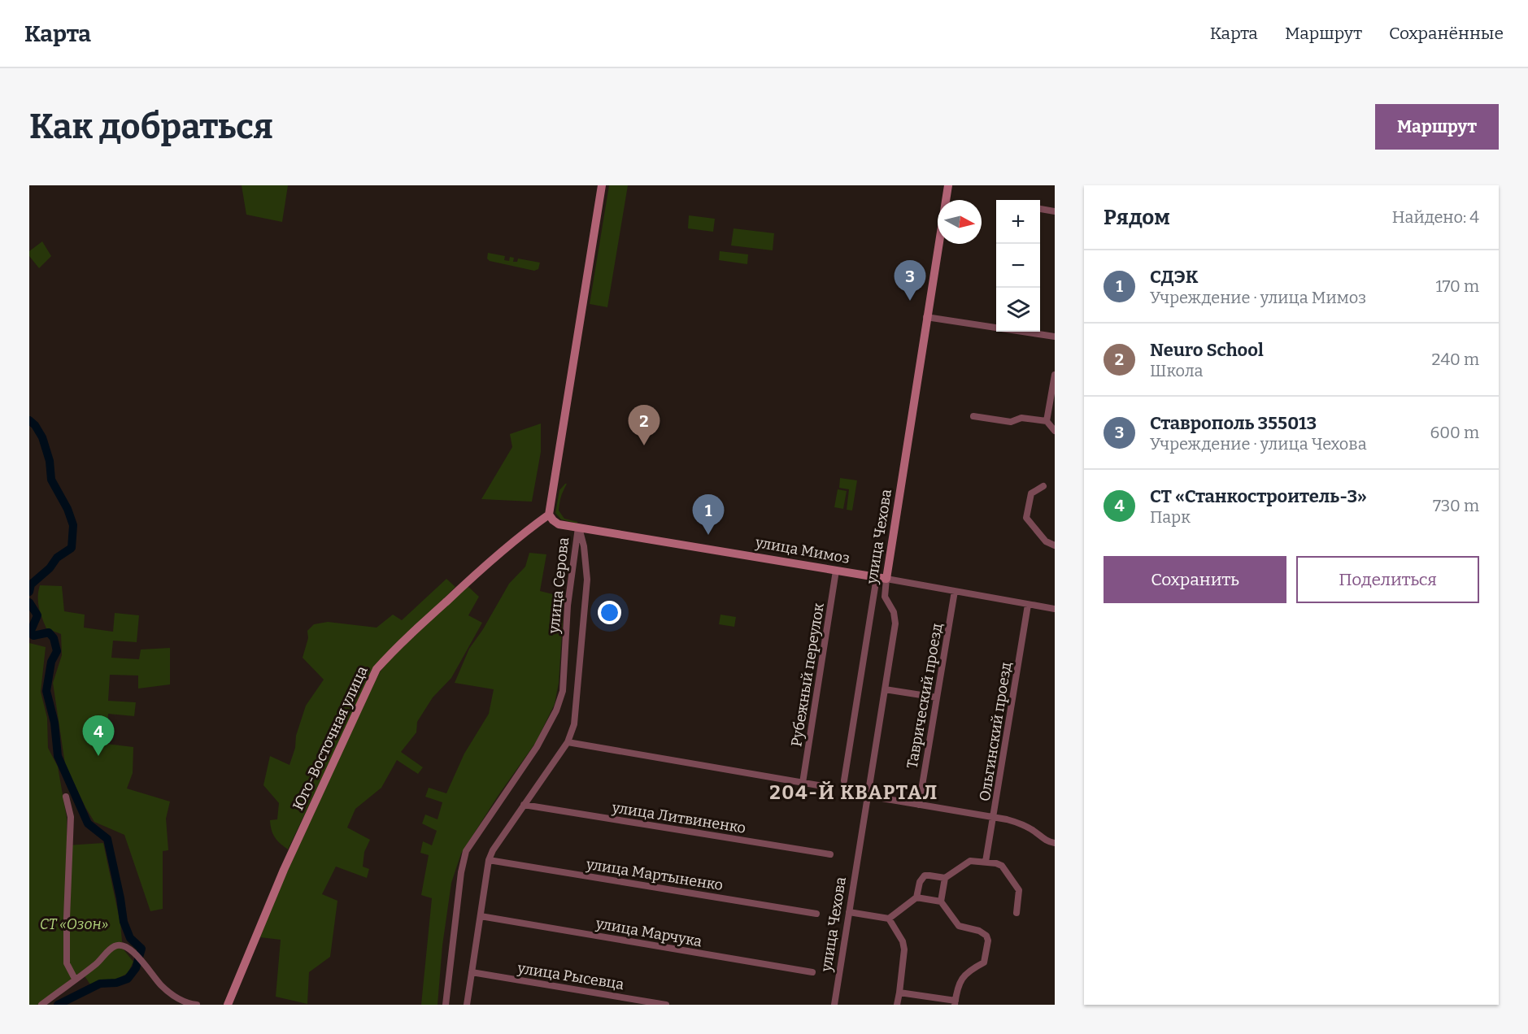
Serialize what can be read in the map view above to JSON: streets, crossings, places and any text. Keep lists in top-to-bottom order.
{
  "streets": {
    "street": [
      "улица Чехова",
      "улица Мимоз",
      "улица Серова",
      "Рубежный переулок",
      "Таврический проезд",
      "Ольгинский проезд",
      "Юго-Восточная улица",
      "улица Литвиненко",
      "улица Мартыненко",
      "улица Марчука",
      "улица Рысевца"
    ]
  },
  "crossings": [
    ["улица Чехова", "улица Мимоз"],
    ["улица Мимоз", "улица Серова"],
    ["улица Мимоз", "Рубежный переулок"],
    ["улица Мимоз", "Таврический проезд"],
    ["улица Мимоз", "Ольгинский проезд"],
    ["улица Мимоз", "Юго-Восточная улица"],
    ["улица Серова", "улица Литвиненко"],
    ["улица Серова", "улица Мартыненко"],
    ["улица Серова", "улица Марчука"],
    ["улица Серова", "улица Рысевца"]
  ],
  "districts": ["204-Й КВАРТАЛ"],
  "parks": ["СТ «Озон»"],
  "north": "right",
  "page": {
    "header": "Карта",
    "nav": ["Карта", "Маршрут", "Сохранённые"],
    "buttons": [
      "Маршрут",
      ["Сохранить", "Поделиться"]
    ],
    "title": "Как добраться",
    "heading": ["Рядом", "Найдено: 4"],
    "map_buttons": ["+", "−"],
    "list": [
      {
        "mark": "1",
        "name": "СДЭК",
        "note": "Учреждение · улица Мимоз",
        "value": "170 m"
      },
      {
        "mark": "2",
        "name": "Neuro School",
        "note": "Школа",
        "value": "240 m"
      },
      {
        "mark": "3",
        "name": "Ставрополь 355013",
        "note": "Учреждение · улица Чехова",
        "value": "600 m"
      },
      {
        "mark": "4",
        "name": "СТ «Станкостроитель-3»",
        "note": "Парк",
        "value": "730 m"
      }
    ],
    "pins": [
      "3",
      "2",
      "1",
      "4"
    ]
  }
}
